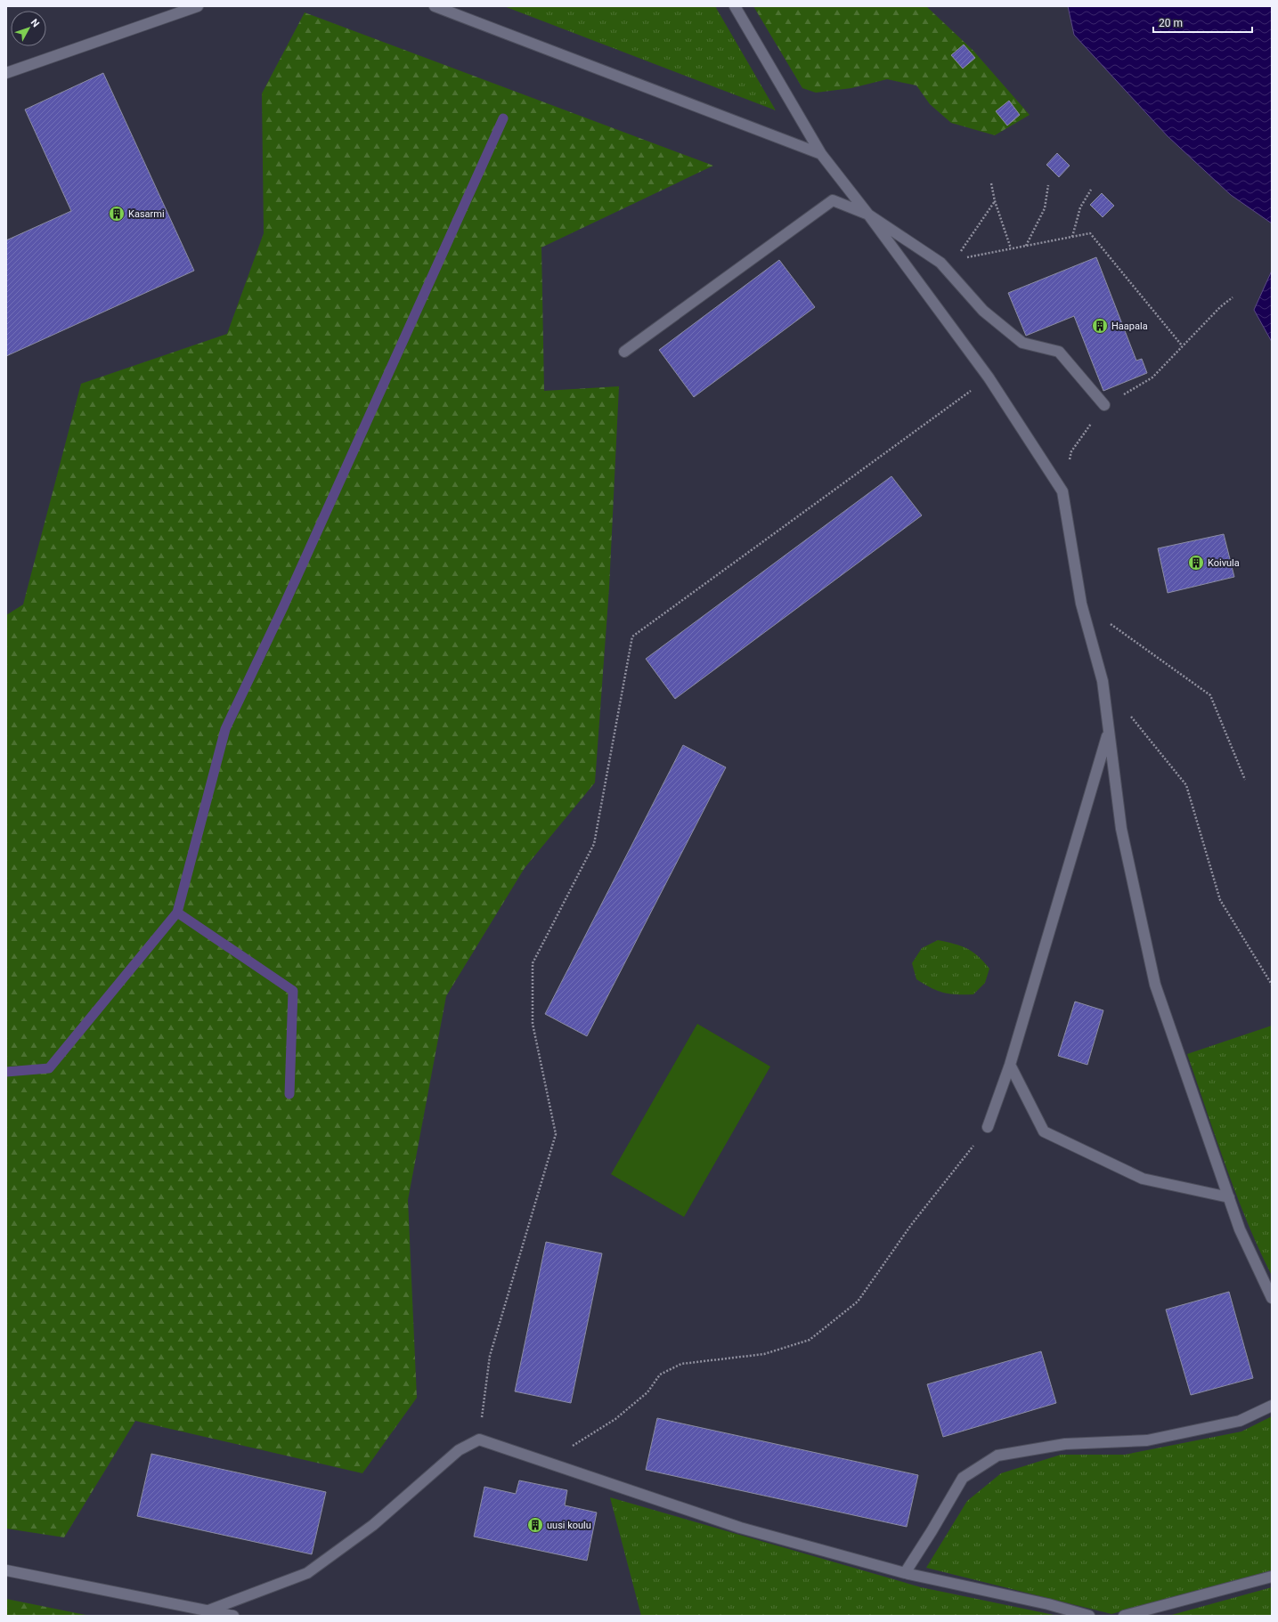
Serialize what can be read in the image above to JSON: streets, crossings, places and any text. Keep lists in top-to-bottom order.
{
  "places": {
    "building": [
      "Kasarmi",
      "Haapala",
      "Koivula",
      "uusi koulu"
    ]
  },
  "scale_bar": "20 m",
  "north": "top right"
}
